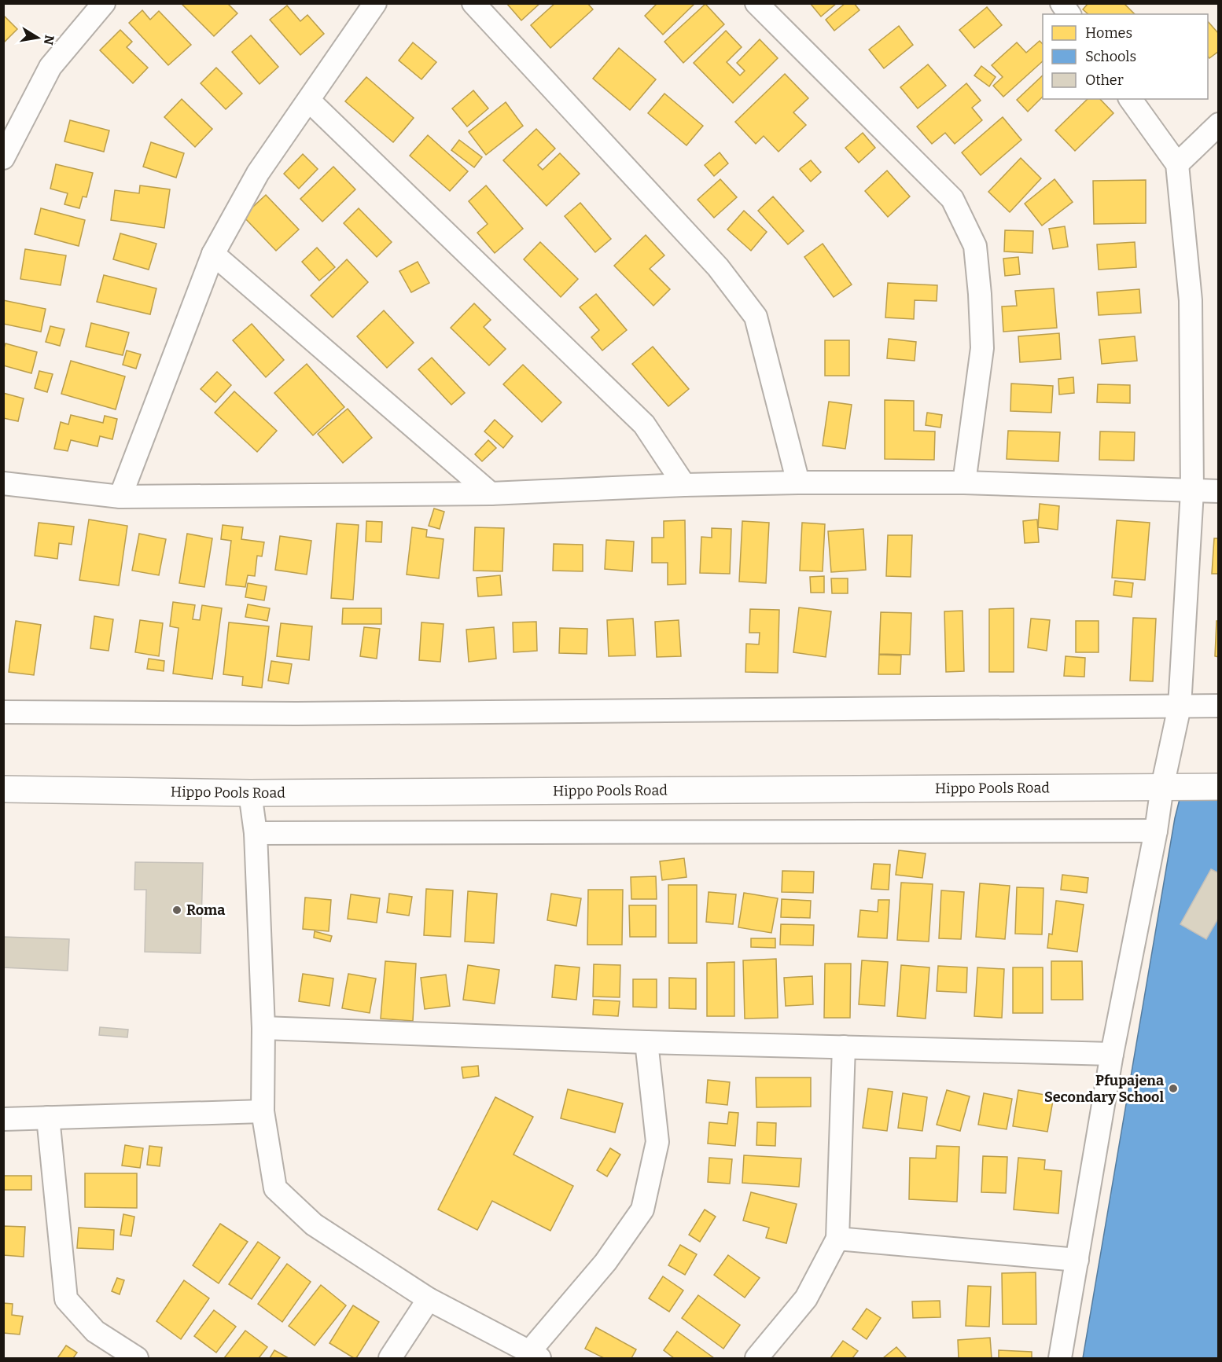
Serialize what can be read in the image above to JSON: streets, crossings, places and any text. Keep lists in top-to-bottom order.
{
  "streets": {
    "street": ["Hippo Pools Road"]
  },
  "places": ["Roma", "Pfupajena Secondary School"],
  "legend": ["Homes", "Schools", "Other"],
  "north": "right"
}
